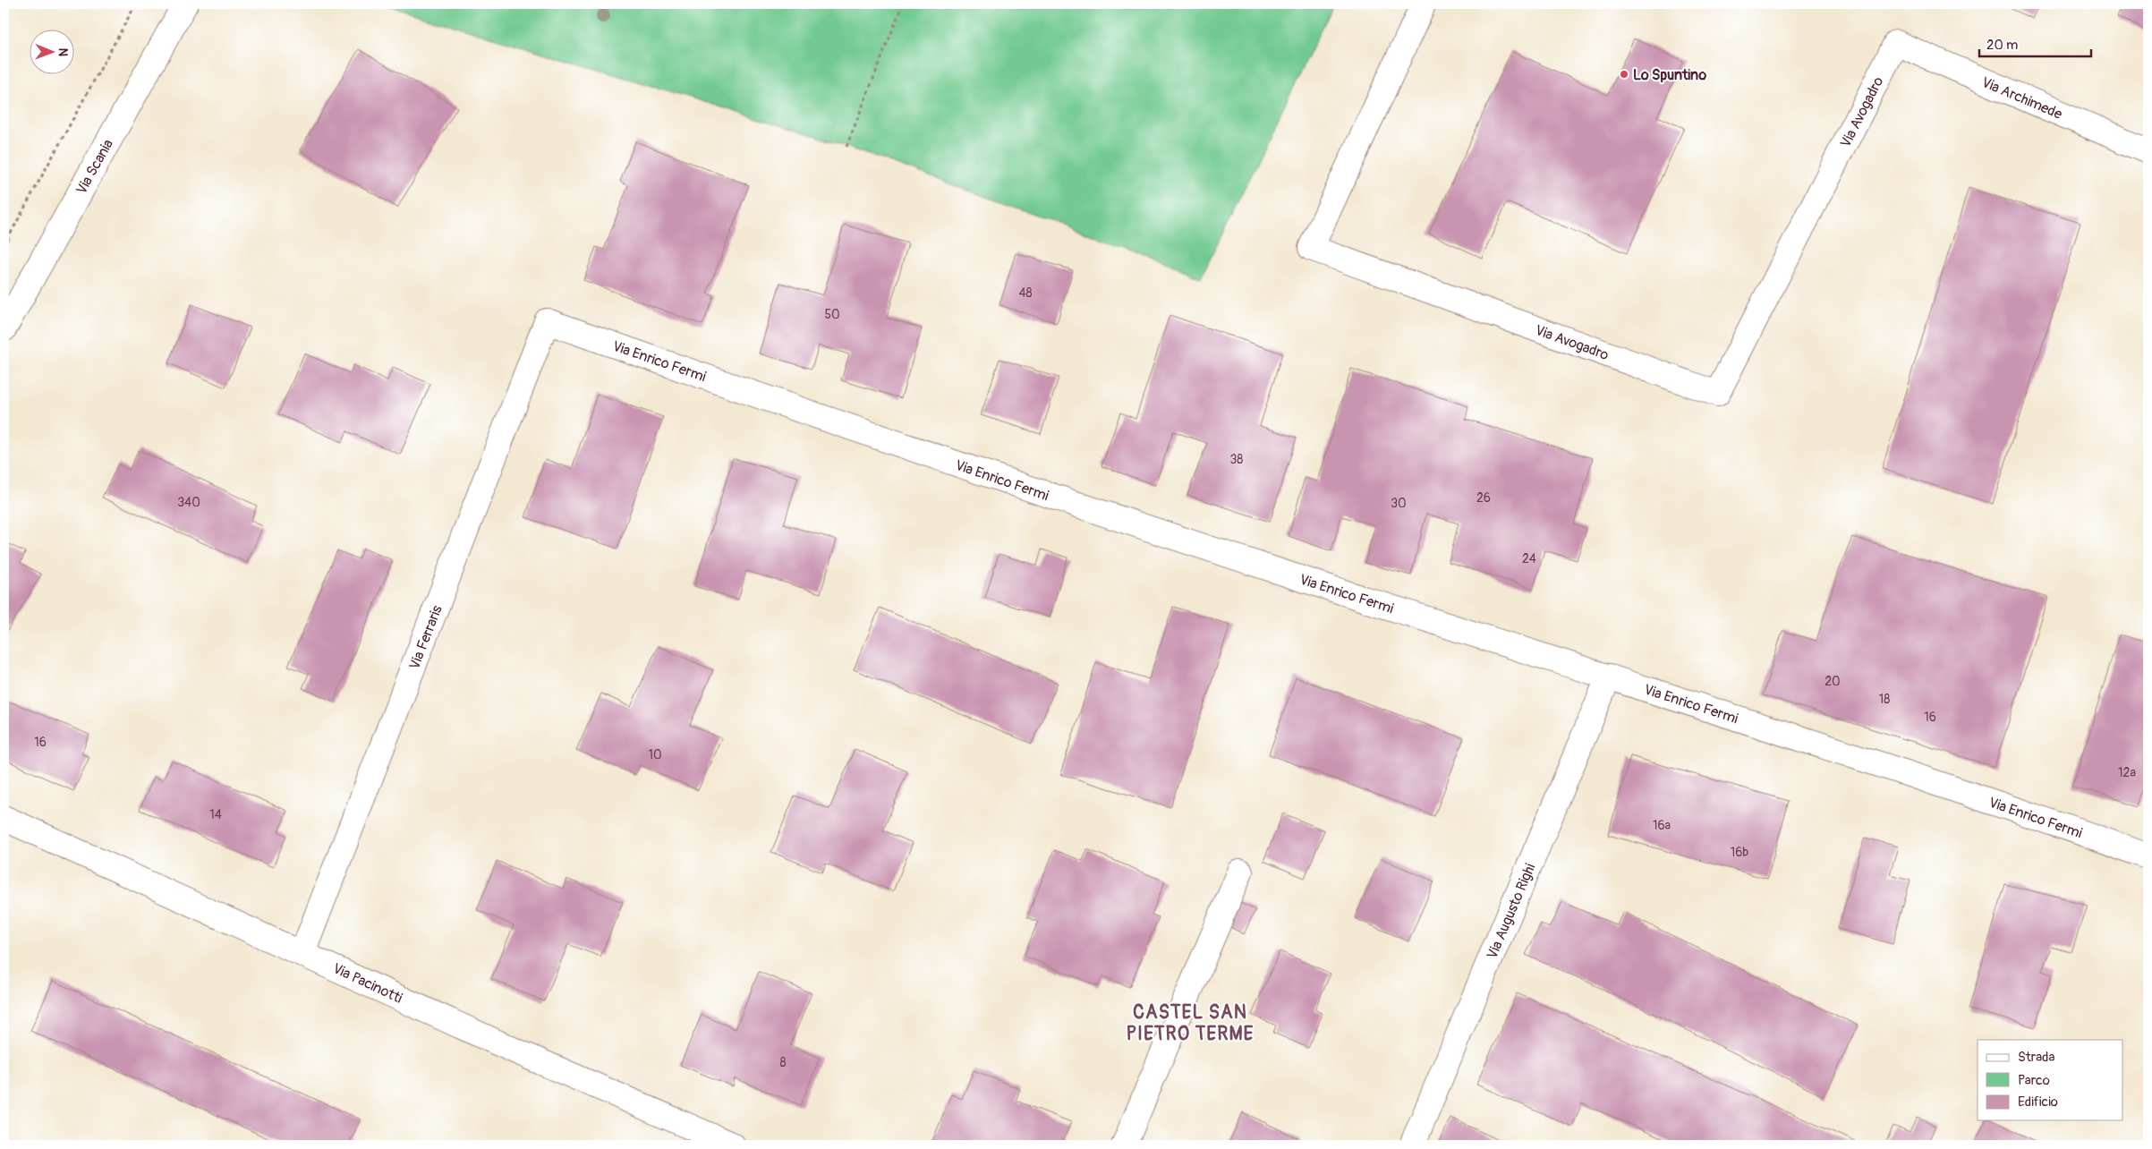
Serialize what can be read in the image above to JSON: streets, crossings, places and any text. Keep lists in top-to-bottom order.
{
  "streets": {
    "street": [
      "Via Archimede",
      "Via Avogadro",
      "Via Scania",
      "Via Enrico Fermi",
      "Via Ferraris",
      "Via Augusto Righi",
      "Via Pacinotti"
    ]
  },
  "crossings": [
    ["Via Archimede", "Via Avogadro"],
    ["Via Enrico Fermi", "Via Ferraris"],
    ["Via Enrico Fermi", "Via Augusto Righi"],
    ["Via Ferraris", "Via Pacinotti"]
  ],
  "districts": ["CASTEL SAN PIETRO TERME"],
  "places": ["Lo Spuntino"],
  "house_numbers": [
    "48",
    "50",
    "38",
    "26",
    "340",
    "30",
    "24",
    "20",
    "18",
    "16",
    "16",
    "10",
    "12a",
    "14",
    "16a",
    "16b",
    "8"
  ],
  "legend": ["Strada", "Parco", "Edificio"],
  "scale_bar": "20 m",
  "north": "right"
}
